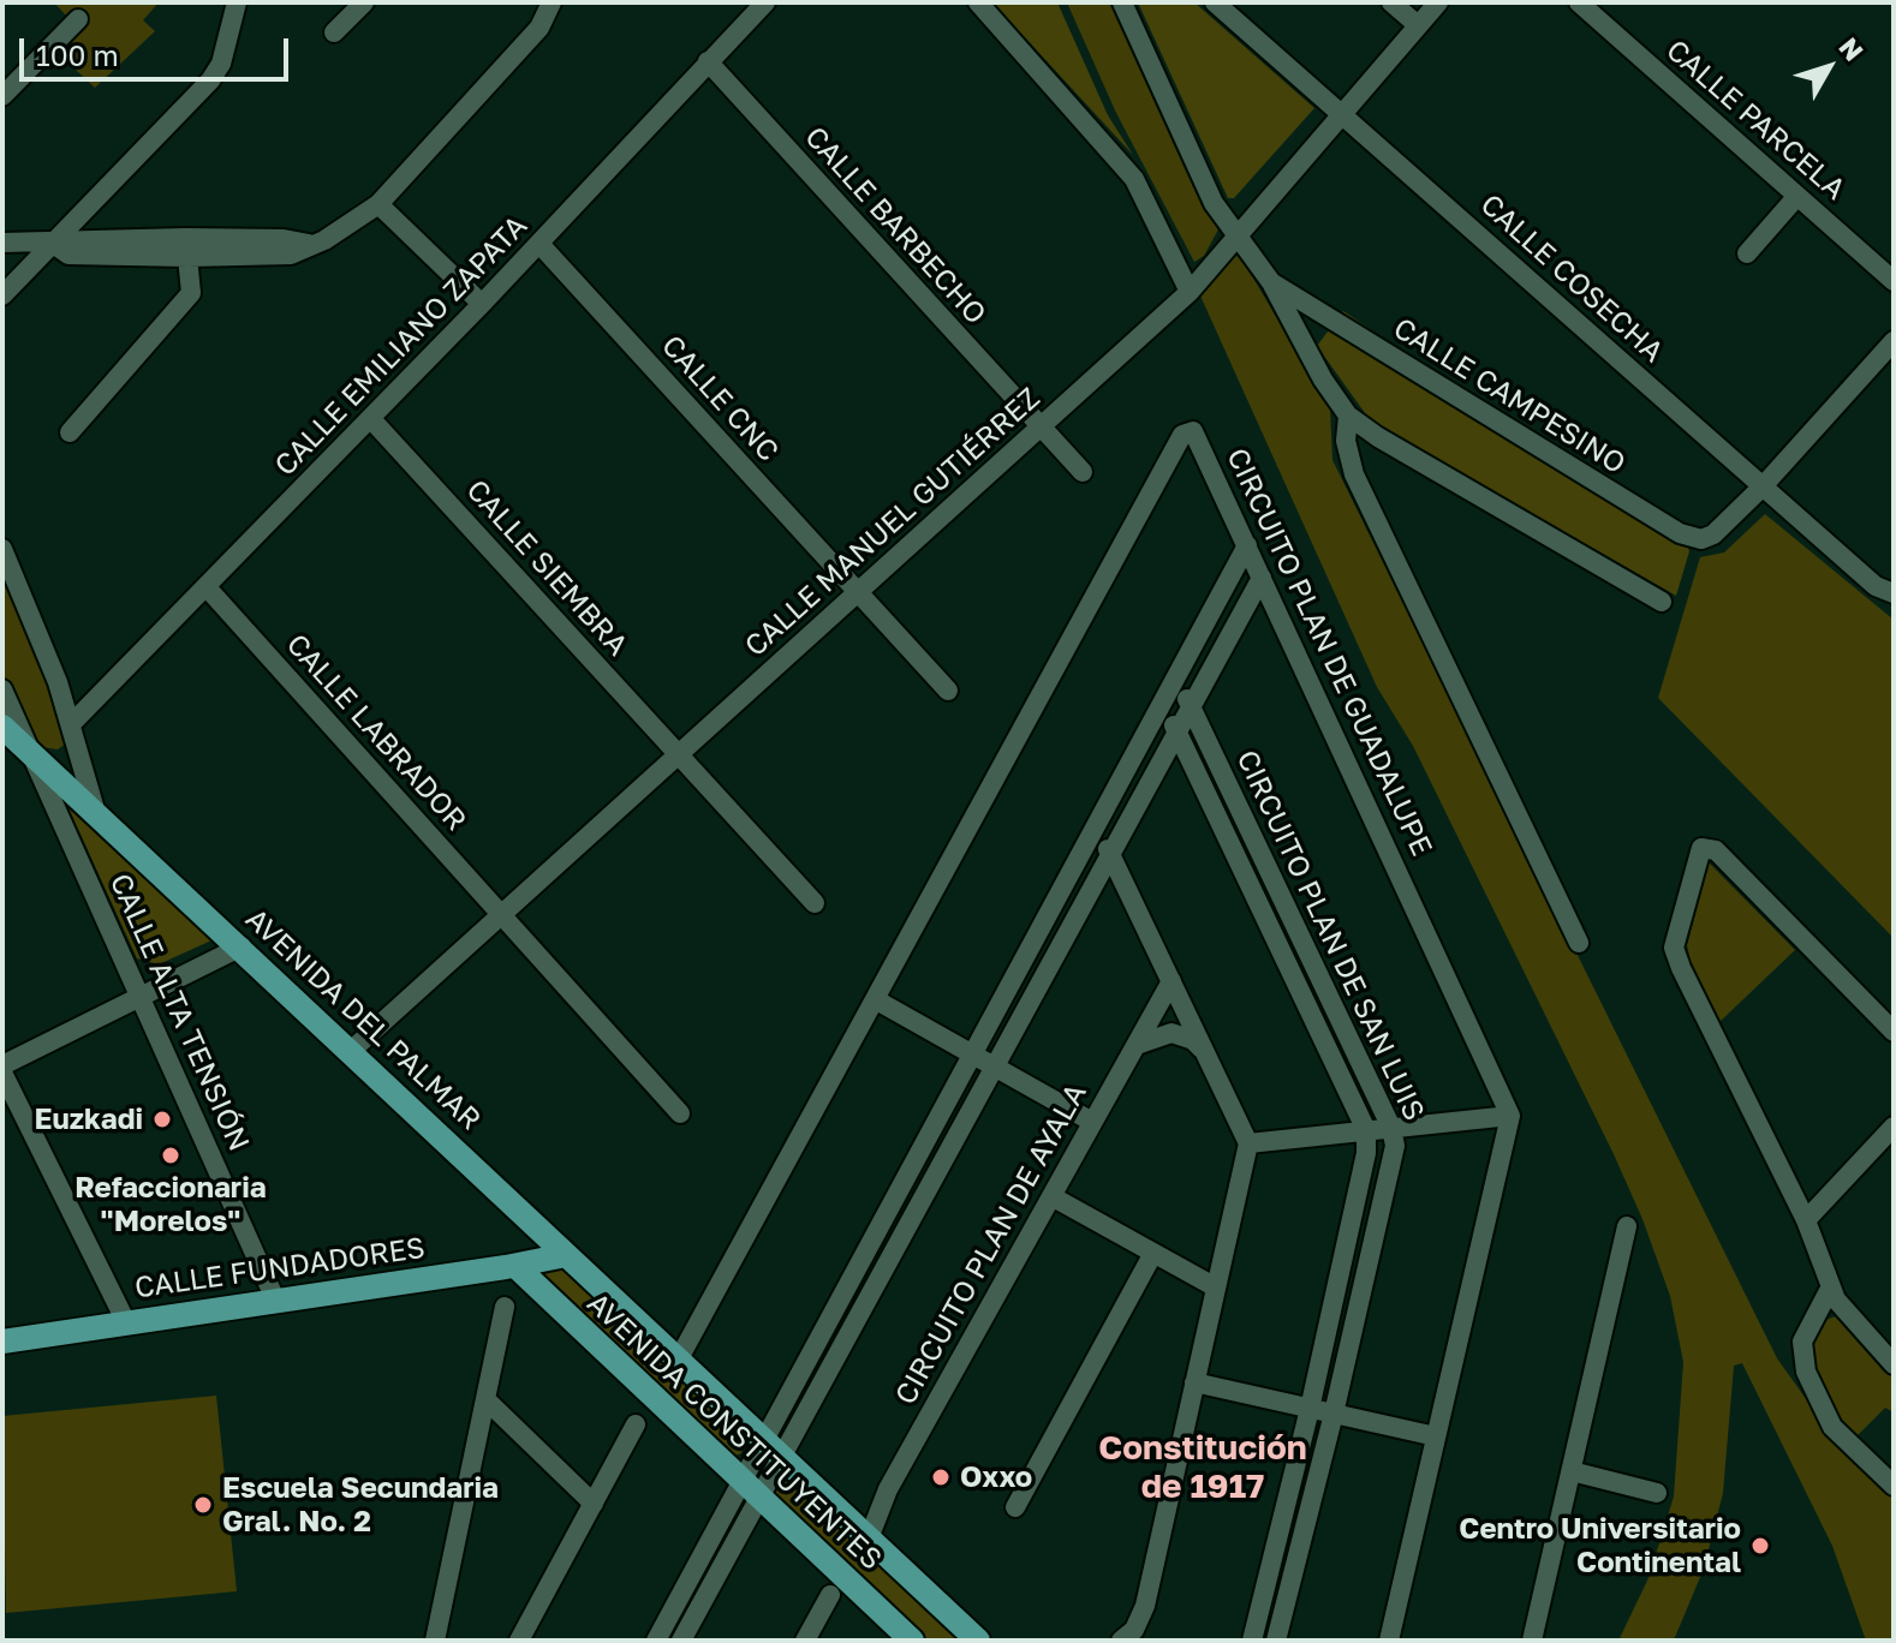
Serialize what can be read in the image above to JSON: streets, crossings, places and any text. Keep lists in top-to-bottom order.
{
  "streets": {
    "main road": ["AVENIDA DEL PALMAR", "CALLE FUNDADORES", "AVENIDA CONSTITUYENTES"],
    "street": [
      "CALLE PARCELA",
      "CALLE BARBECHO",
      "CALLE COSECHA",
      "CALLE EMILIANO ZAPATA",
      "CALLE CAMPESINO",
      "CALLE CNC",
      "CALLE MANUEL GUTIÉRREZ",
      "CALLE SIEMBRA",
      "CIRCUITO PLAN DE GUADALUPE",
      "CALLE LABRADOR",
      "CIRCUITO PLAN DE SAN LUIS",
      "CALLE ALTA TENSIÓN",
      "CIRCUITO PLAN DE AYALA"
    ]
  },
  "crossings": [
    ["CALLE BARBECHO", "CALLE EMILIANO ZAPATA"],
    ["CALLE BARBECHO", "CALLE MANUEL GUTIÉRREZ"],
    ["CALLE COSECHA", "CALLE CAMPESINO"],
    ["CALLE COSECHA", "CALLE MANUEL GUTIÉRREZ"],
    ["CALLE EMILIANO ZAPATA", "CALLE CNC"],
    ["CALLE EMILIANO ZAPATA", "CALLE SIEMBRA"],
    ["CALLE EMILIANO ZAPATA", "CALLE LABRADOR"],
    ["CALLE CAMPESINO", "CALLE MANUEL GUTIÉRREZ"],
    ["CALLE CNC", "CALLE MANUEL GUTIÉRREZ"],
    ["CALLE MANUEL GUTIÉRREZ", "CALLE SIEMBRA"],
    ["CALLE MANUEL GUTIÉRREZ", "CALLE LABRADOR"],
    ["CALLE MANUEL GUTIÉRREZ", "AVENIDA DEL PALMAR"],
    ["CIRCUITO PLAN DE GUADALUPE", "AVENIDA DEL PALMAR"],
    ["CIRCUITO PLAN DE GUADALUPE", "AVENIDA CONSTITUYENTES"],
    ["CALLE ALTA TENSIÓN", "AVENIDA DEL PALMAR"],
    ["CALLE ALTA TENSIÓN", "CALLE FUNDADORES"],
    ["AVENIDA DEL PALMAR", "CALLE FUNDADORES"],
    ["AVENIDA DEL PALMAR", "AVENIDA CONSTITUYENTES"],
    ["CIRCUITO PLAN DE AYALA", "AVENIDA CONSTITUYENTES"],
    ["CALLE FUNDADORES", "AVENIDA CONSTITUYENTES"]
  ],
  "districts": ["Constitución de 1917"],
  "places": [
    "Euzkadi",
    "Refaccionaria \"Morelos\"",
    "Oxxo",
    "Escuela Secundaria Gral. No. 2",
    "Centro Universitario Continental"
  ],
  "scale_bar": "100 m",
  "north": "top right"
}
